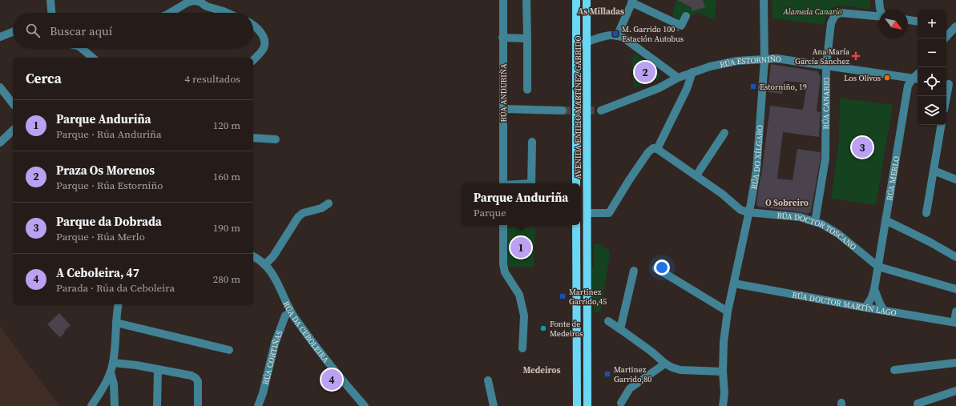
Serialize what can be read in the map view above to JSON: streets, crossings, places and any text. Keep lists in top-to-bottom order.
{
  "streets": {
    "main road": ["AVENIDA EMILIO MARTÍNEZ GARRIDO"],
    "street": [
      "RÚA ESTORNIÑO",
      "RÚA ANDURIÑA",
      "RÚA CANARIO",
      "RÚA DO XÍLGARO",
      "RÚA MERLO",
      "RÚA DOCTOR TOSCANO",
      "RÚA DOUTOR MARTÍN LAGO",
      "RÚA DA CEBOLEIRA",
      "RÚA CORTIÑAS"
    ]
  },
  "crossings": [
    ["RÚA ESTORNIÑO", "RÚA CANARIO"],
    ["RÚA ESTORNIÑO", "RÚA DO XÍLGARO"],
    ["RÚA ESTORNIÑO", "RÚA MERLO"],
    ["RÚA CANARIO", "RÚA DOCTOR TOSCANO"],
    ["RÚA DO XÍLGARO", "RÚA DOCTOR TOSCANO"],
    ["RÚA DO XÍLGARO", "RÚA DOUTOR MARTÍN LAGO"],
    ["RÚA MERLO", "RÚA DOCTOR TOSCANO"],
    ["RÚA MERLO", "RÚA DOUTOR MARTÍN LAGO"],
    ["RÚA DA CEBOLEIRA", "RÚA CORTIÑAS"]
  ],
  "districts": ["As Milladas", "O Sobreiro", "Medeiros"],
  "parks": ["Alameda Canario"],
  "places": {
    "transit": [
      "M. Garrido 100 - Estación Autobus",
      "Estorniño, 19",
      "Martinez Garrido,45",
      "Martinez Garrido,80"
    ],
    "health": ["Ana María García Sánchez"],
    "other": ["Los Olivos", "Fonte de Medeiros"]
  },
  "north": "bottom right",
  "page": {
    "map_buttons": ["+", "−"],
    "search": "Buscar aquí",
    "heading": ["Cerca", "4 resultados"],
    "pins": [
      "2",
      "3",
      "1",
      "4"
    ],
    "list": [
      {
        "mark": "1",
        "name": "Parque Anduriña",
        "note": "Parque · Rúa Anduriña",
        "value": "120 m"
      },
      {
        "mark": "2",
        "name": "Praza Os Morenos",
        "note": "Parque · Rúa Estorniño",
        "value": "160 m"
      },
      {
        "mark": "3",
        "name": "Parque da Dobrada",
        "note": "Parque · Rúa Merlo",
        "value": "190 m"
      },
      {
        "mark": "4",
        "name": "A Ceboleira, 47",
        "note": "Parada · Rúa da Ceboleira",
        "value": "280 m"
      }
    ],
    "popup": ["Parque Anduriña", "Parque"]
  }
}
